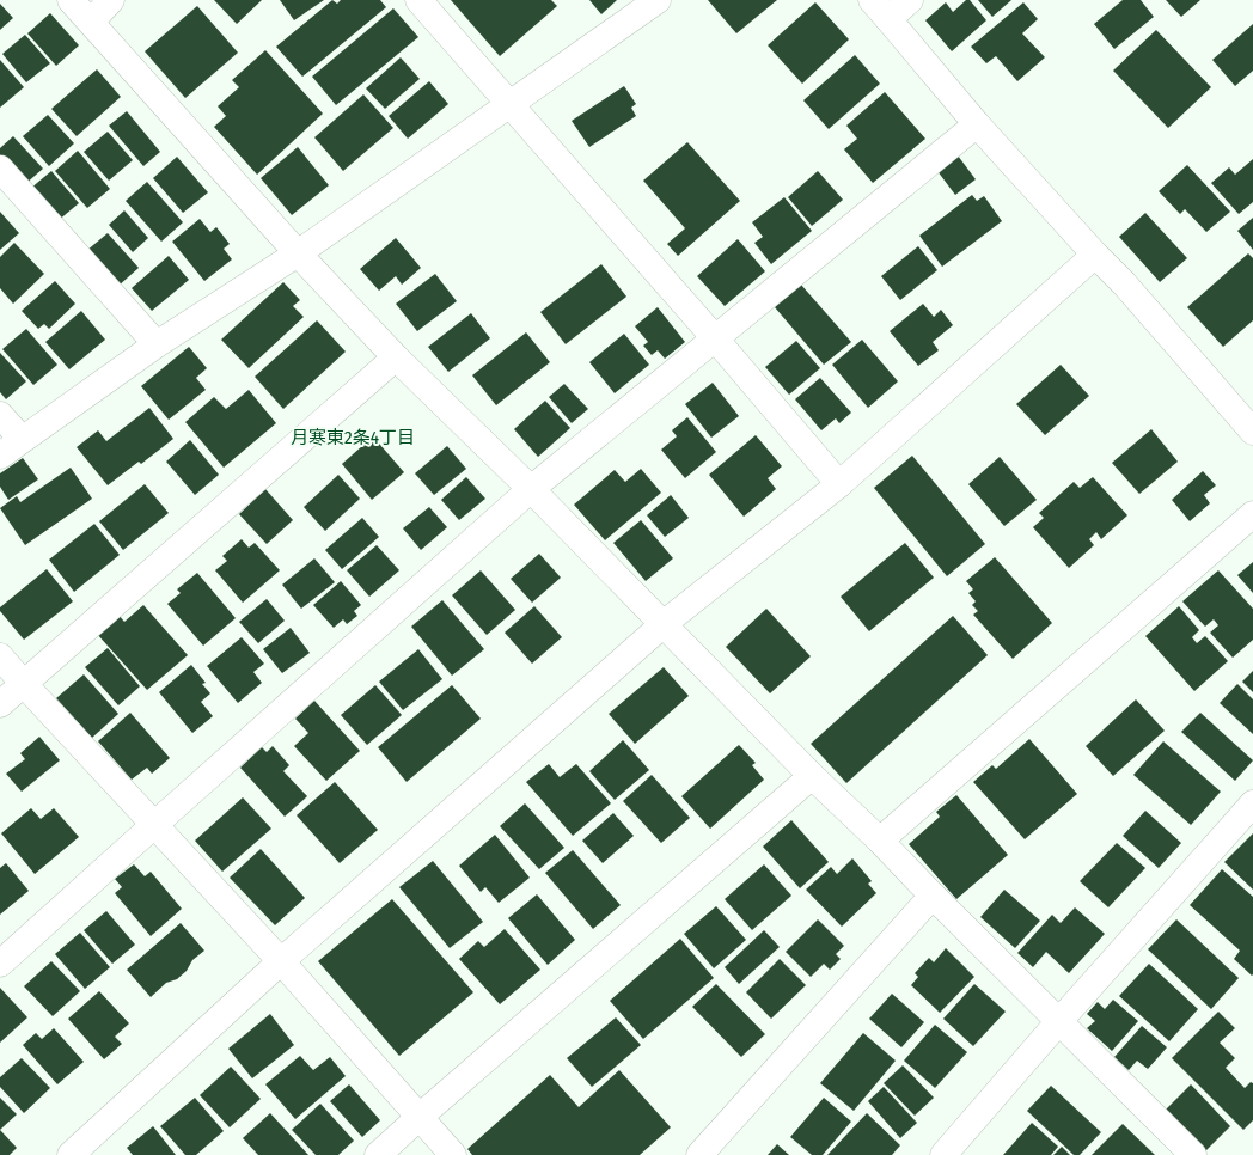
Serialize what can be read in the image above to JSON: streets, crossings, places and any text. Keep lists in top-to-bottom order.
{
  "districts": ["月寒東2条4丁目"]
}
